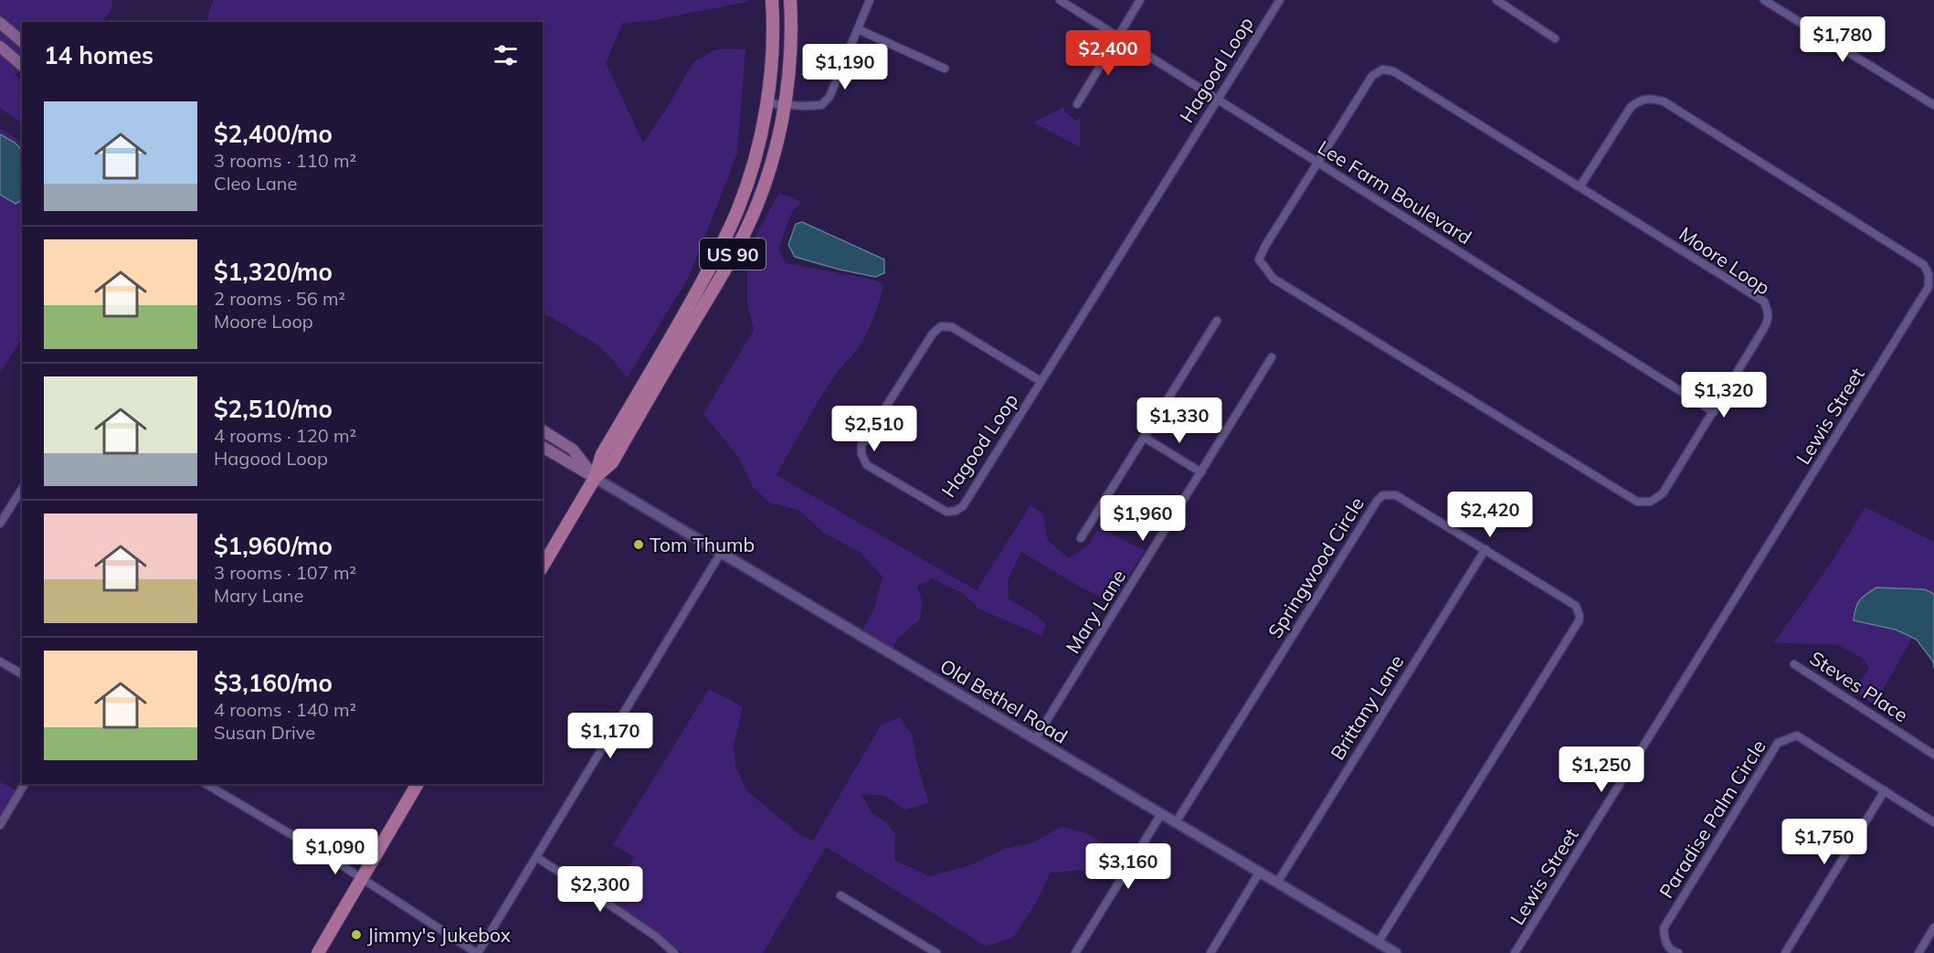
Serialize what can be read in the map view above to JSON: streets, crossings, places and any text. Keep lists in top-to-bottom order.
{
  "streets": {
    "main road": ["US 90"],
    "street": [
      "Hagood Loop",
      "Lee Farm Boulevard",
      "Moore Loop",
      "Lewis Street",
      "Springwood Circle",
      "Mary Lane",
      "Steves Place",
      "Old Bethel Road",
      "Brittany Lane",
      "Paradise Palm Circle"
    ]
  },
  "crossings": [
    ["Hagood Loop", "Lee Farm Boulevard"],
    ["Lee Farm Boulevard", "Moore Loop"],
    ["US 90", "Old Bethel Road"],
    ["Moore Loop", "Lewis Street"],
    ["Springwood Circle", "Old Bethel Road"],
    ["Springwood Circle", "Brittany Lane"],
    ["Mary Lane", "Old Bethel Road"],
    ["Old Bethel Road", "Brittany Lane"]
  ],
  "places": ["Tom Thumb", "Jimmy's Jukebox"],
  "page": {
    "price": [
      "$1,780",
      "$2,400",
      "$1,190",
      "$1,320",
      "$1,330",
      "$2,510",
      "$2,420",
      "$1,960",
      "$1,170",
      "$1,250",
      "$1,750",
      "$1,090",
      "$3,160",
      "$2,300"
    ],
    "heading": "14 homes",
    "list": [
      {
        "name": "$2,400/mo",
        "note": "3 rooms · 110 m² · Cleo Lane"
      },
      {
        "name": "$1,320/mo",
        "note": "2 rooms · 56 m² · Moore Loop"
      },
      {
        "name": "$2,510/mo",
        "note": "4 rooms · 120 m² · Hagood Loop"
      },
      {
        "name": "$1,960/mo",
        "note": "3 rooms · 107 m² · Mary Lane"
      },
      {
        "name": "$3,160/mo",
        "note": "4 rooms · 140 m² · Susan Drive"
      }
    ]
  }
}
